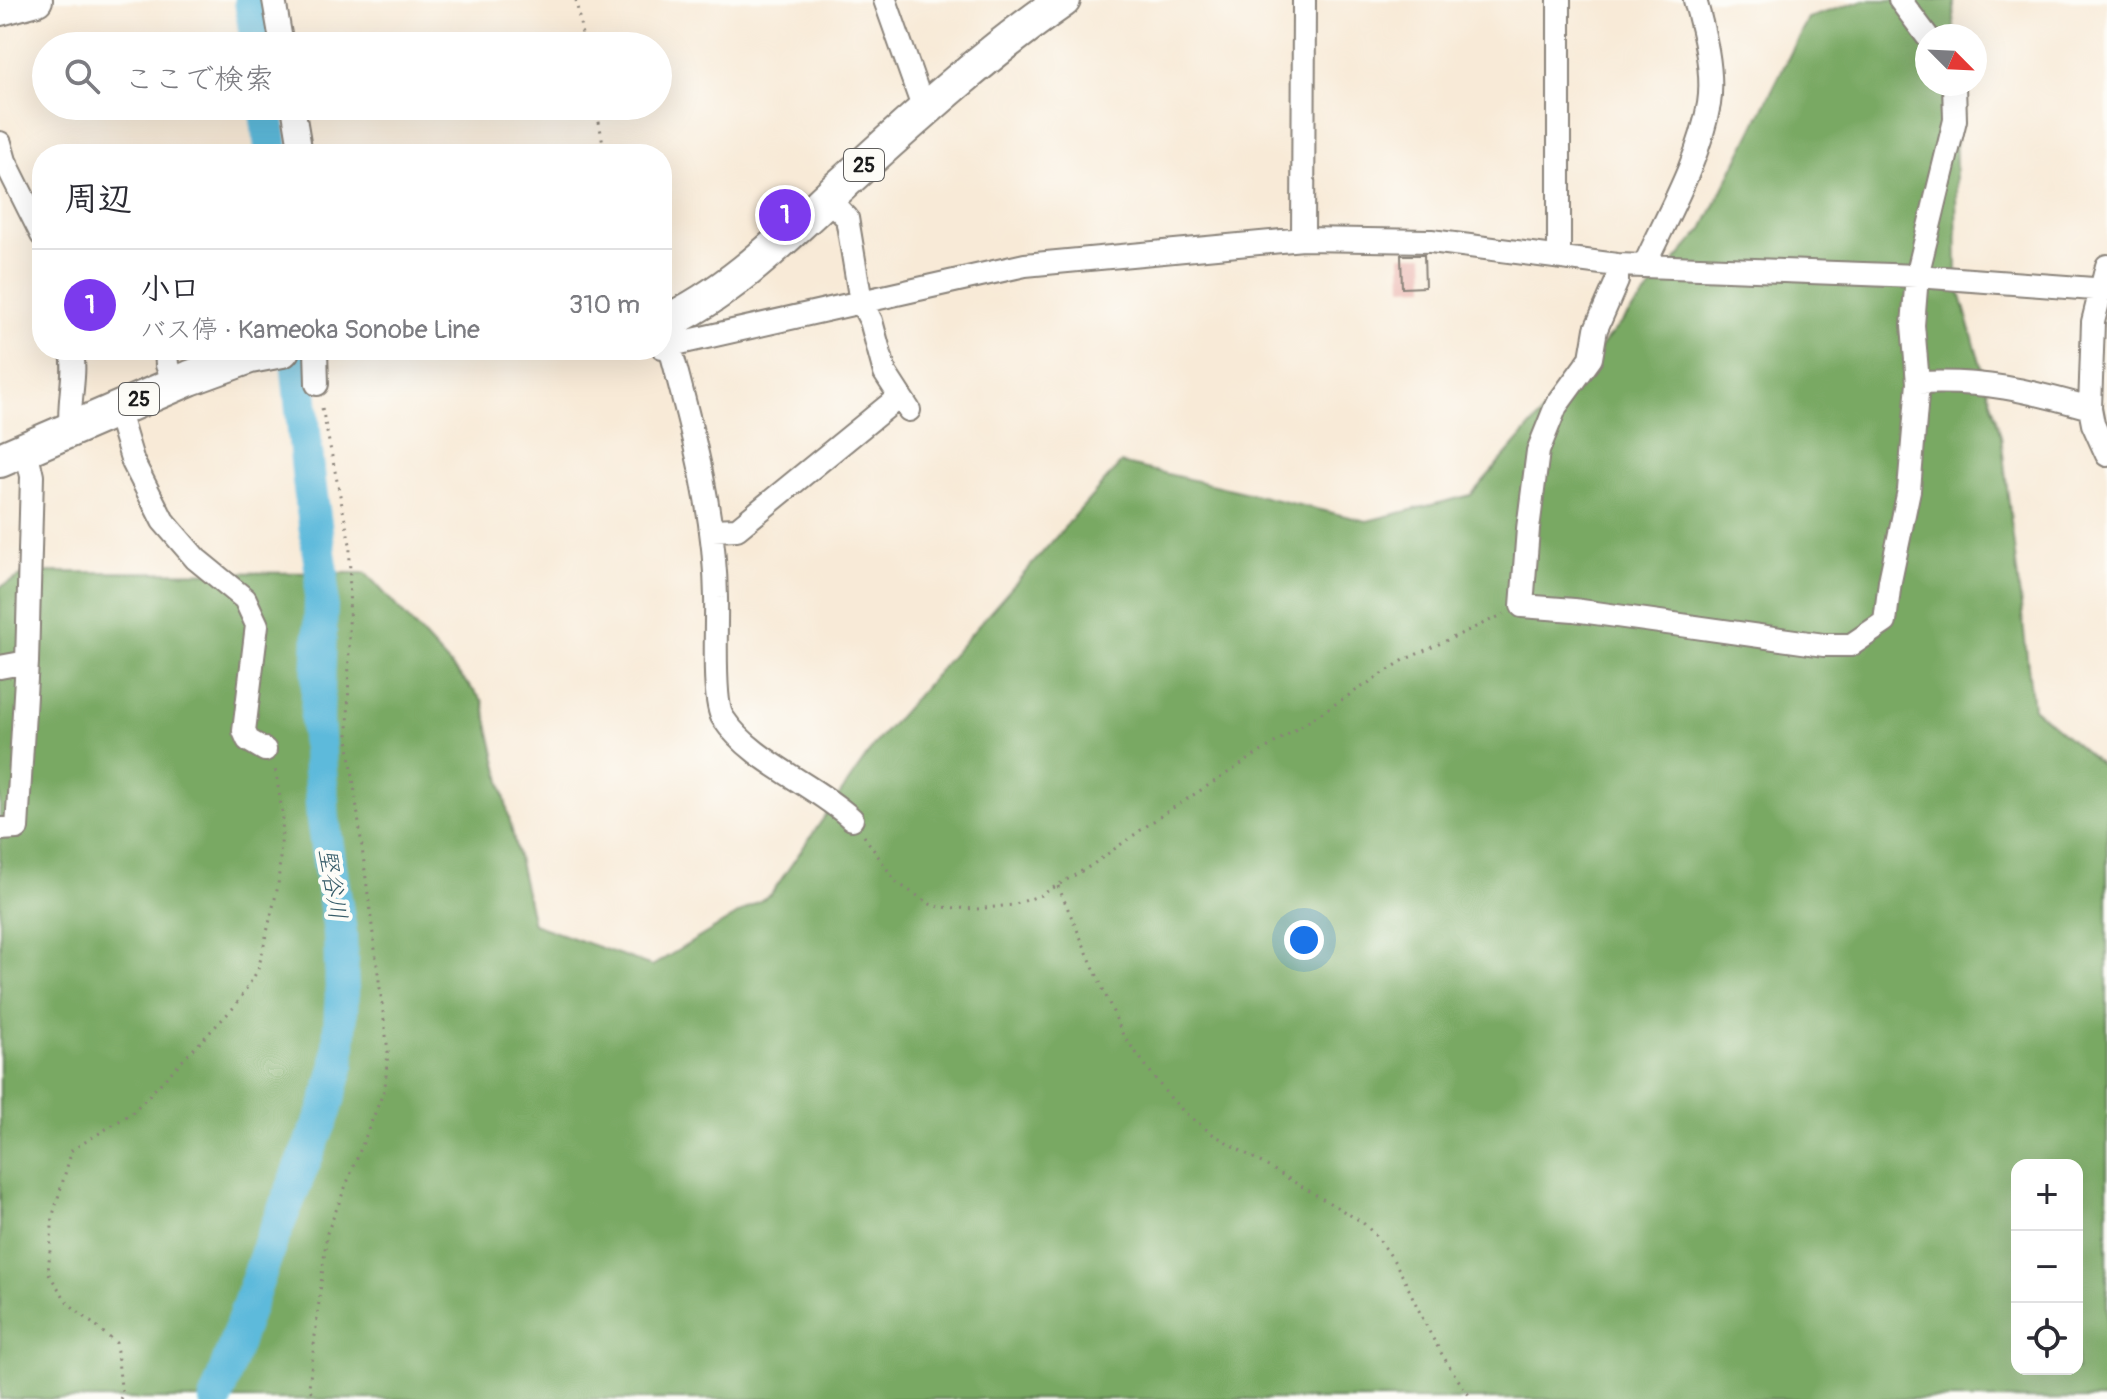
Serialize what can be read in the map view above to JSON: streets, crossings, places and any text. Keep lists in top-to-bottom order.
{
  "streets": {
    "main road": ["25"]
  },
  "water": ["堅谷川"],
  "north": "bottom right",
  "page": {
    "search": "ここで検索",
    "heading": "周辺",
    "pins": "1",
    "list": [
      {
        "mark": "1",
        "name": "小口",
        "note": "バス停 · Kameoka Sonobe Line",
        "value": "310 m"
      }
    ],
    "map_buttons": ["+", "−"]
  }
}
